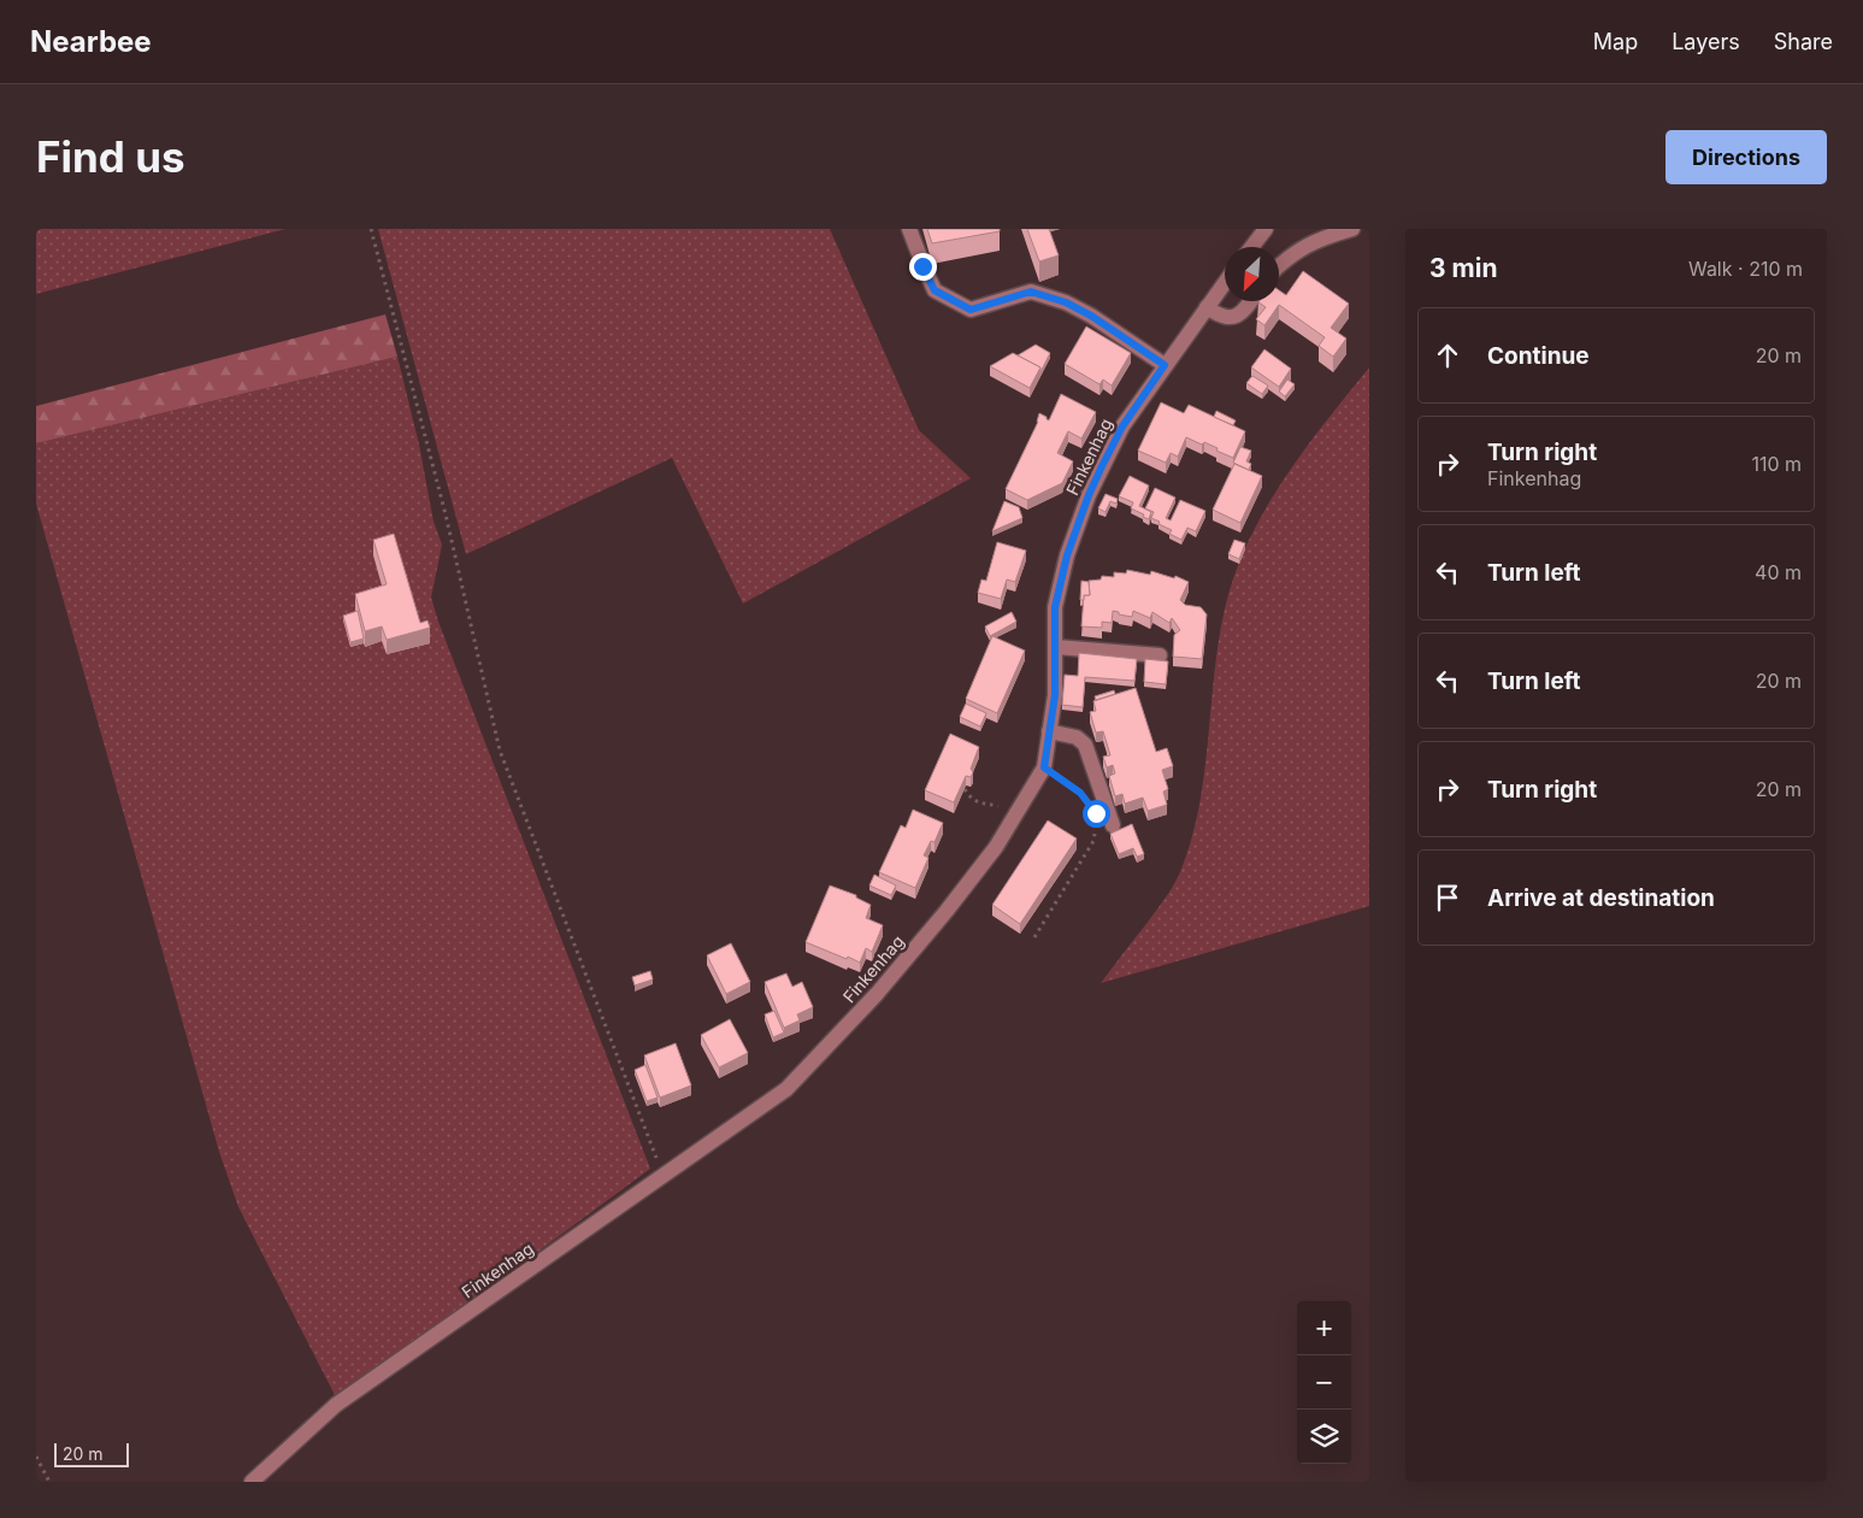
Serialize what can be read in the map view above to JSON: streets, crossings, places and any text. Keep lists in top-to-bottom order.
{
  "streets": {
    "street": ["Finkenhag"]
  },
  "scale_bar": "20 m",
  "north": "bottom left",
  "page": {
    "header": "Nearbee",
    "nav": ["Map", "Layers", "Share"],
    "buttons": "Directions",
    "title": "Find us",
    "heading": ["3 min", "Walk · 210 m"],
    "list": [
      ["Continue", "20 m"],
      ["Turn right", "Finkenhag", "110 m"],
      ["Turn left", "40 m"],
      ["Turn left", "20 m"],
      ["Turn right", "20 m"],
      "Arrive at destination"
    ],
    "map_buttons": ["+", "−"],
    "scale": "20 m"
  }
}
